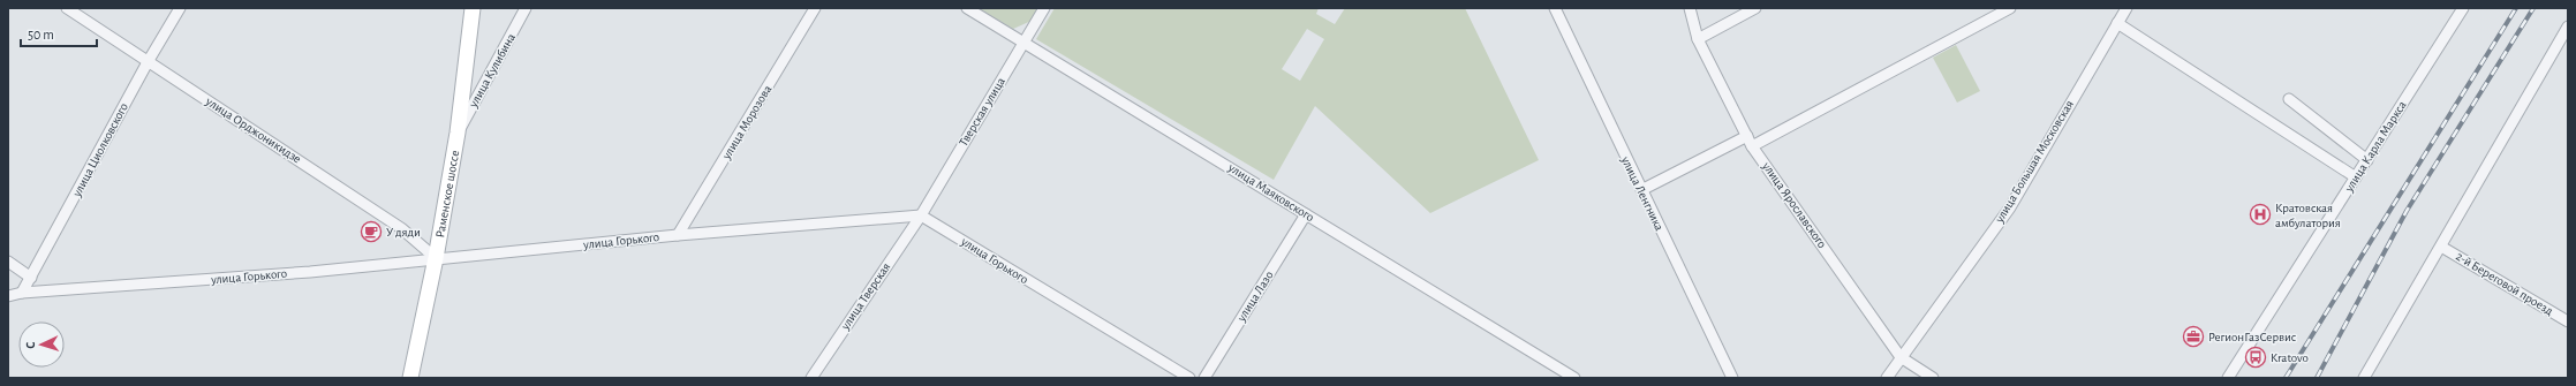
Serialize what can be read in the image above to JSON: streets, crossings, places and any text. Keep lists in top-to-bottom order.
{
  "streets": {
    "main road": ["Раменское шоссе"],
    "street": [
      "улица Кулибина",
      "Тверская улица",
      "улица Морозова",
      "улица Орджоникидзе",
      "улица Карла Маркса",
      "улица Циолковского",
      "улица Большая Московская",
      "улица Маяковского",
      "улица Ленгника",
      "улица Ярославского",
      "улица Горького",
      "2-й Береговой проезд",
      "улица Тверская",
      "улица Лазо"
    ]
  },
  "crossings": [
    ["улица Кулибина", "Раменское шоссе"],
    ["Тверская улица", "улица Маяковского"],
    ["Тверская улица", "улица Горького"],
    ["Тверская улица", "улица Тверская"],
    ["улица Морозова", "улица Горького"],
    ["улица Орджоникидзе", "улица Циолковского"],
    ["улица Орджоникидзе", "Раменское шоссе"],
    ["улица Орджоникидзе", "улица Горького"],
    ["улица Циолковского", "улица Горького"],
    ["улица Большая Московская", "улица Ярославского"],
    ["улица Маяковского", "улица Лазо"],
    ["Раменское шоссе", "улица Горького"],
    ["улица Горького", "улица Тверская"]
  ],
  "places": {
    "hospital": ["Кратовская амбулатория"],
    "cafe": ["У дяди"],
    "office": ["РегионГазСервис"],
    "bus stop": ["Kratovo"]
  },
  "scale_bar": "50 m",
  "north": "left"
}
